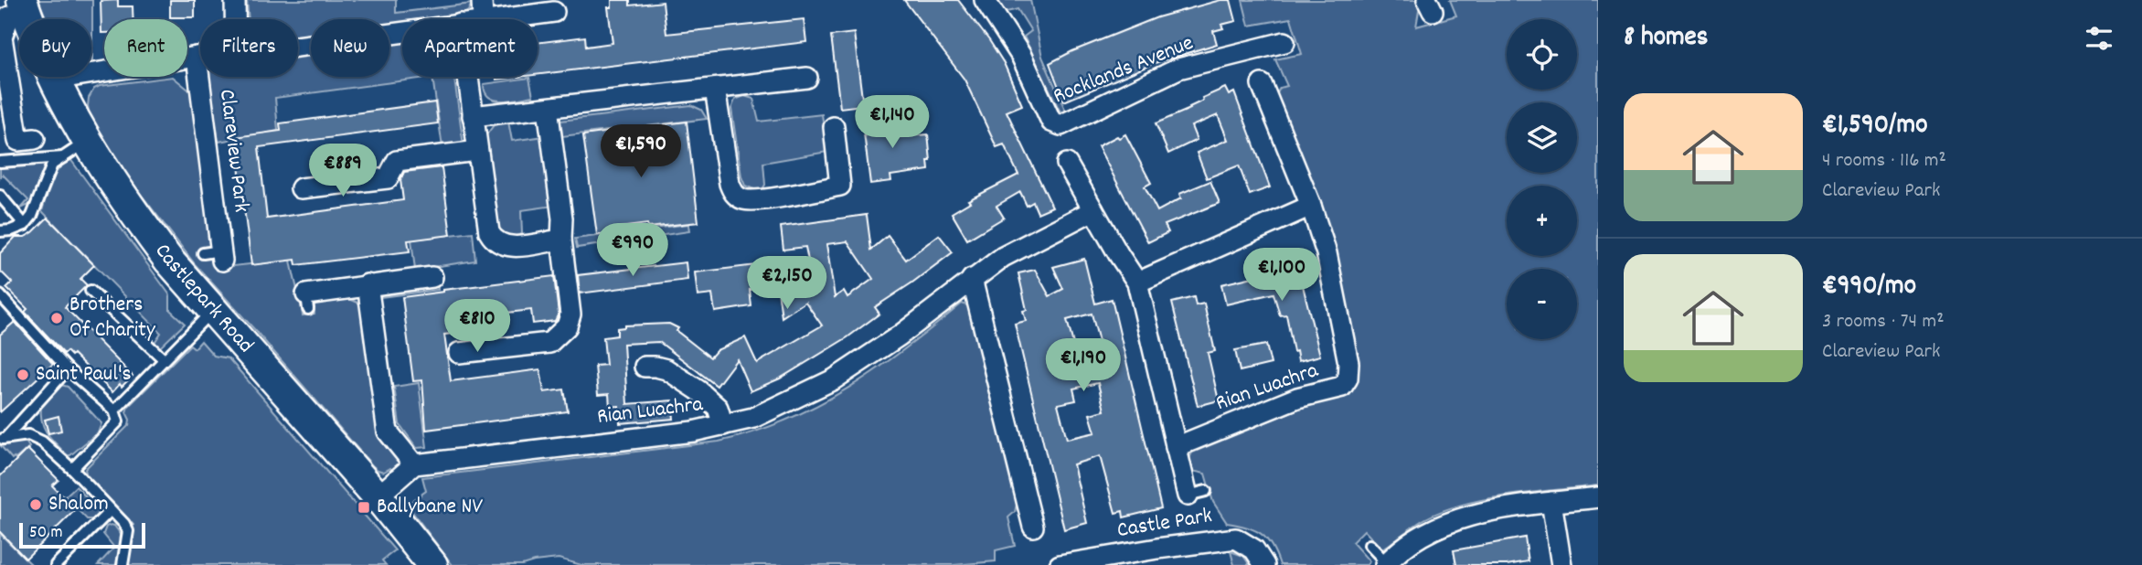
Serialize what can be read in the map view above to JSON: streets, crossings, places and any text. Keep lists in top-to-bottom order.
{
  "streets": {
    "street": [
      "Rocklands Avenue",
      "Clareview Park",
      "Castlepark Road",
      "Rian Luachra",
      "Castle Park"
    ]
  },
  "crossings": [
    ["Clareview Park", "Castlepark Road"]
  ],
  "places": {
    "other": ["Brothers Of Charity", "Saint Paul's", "Shalom"],
    "transit": ["Ballybane NV"]
  },
  "scale_bar": "50 m",
  "page": {
    "heading": "8 homes",
    "map_buttons": ["+", "−"],
    "chip": [
      "Buy",
      "Rent",
      "Filters",
      "New",
      "Apartment"
    ],
    "list": [
      {
        "name": "€1,590/mo",
        "note": "4 rooms · 116 m² · Clareview Park"
      },
      {
        "name": "€990/mo",
        "note": "3 rooms · 74 m² · Clareview Park"
      }
    ],
    "price": [
      "€1,140",
      "€1,590",
      "€889",
      "€990",
      "€1,100",
      "€2,150",
      "€810",
      "€1,190"
    ],
    "scale": "50 m"
  }
}
